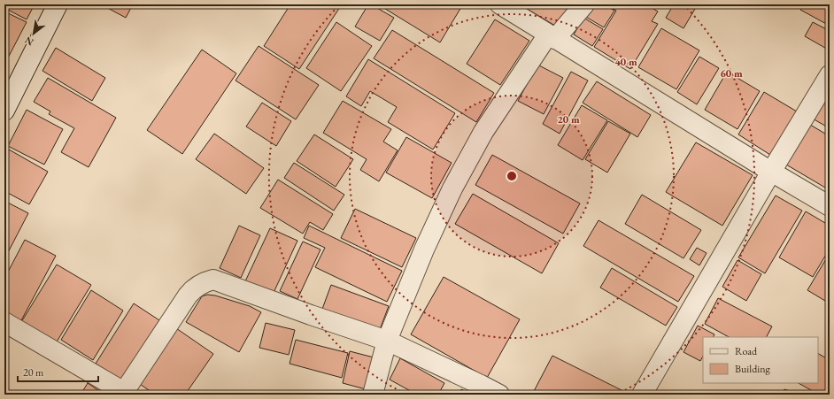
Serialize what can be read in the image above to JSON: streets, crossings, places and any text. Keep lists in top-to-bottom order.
{
  "legend": ["Road", "Building"],
  "scale_bar": "20 m",
  "north": "bottom left",
  "rings": ["40 m", "60 m", "20 m"]
}
